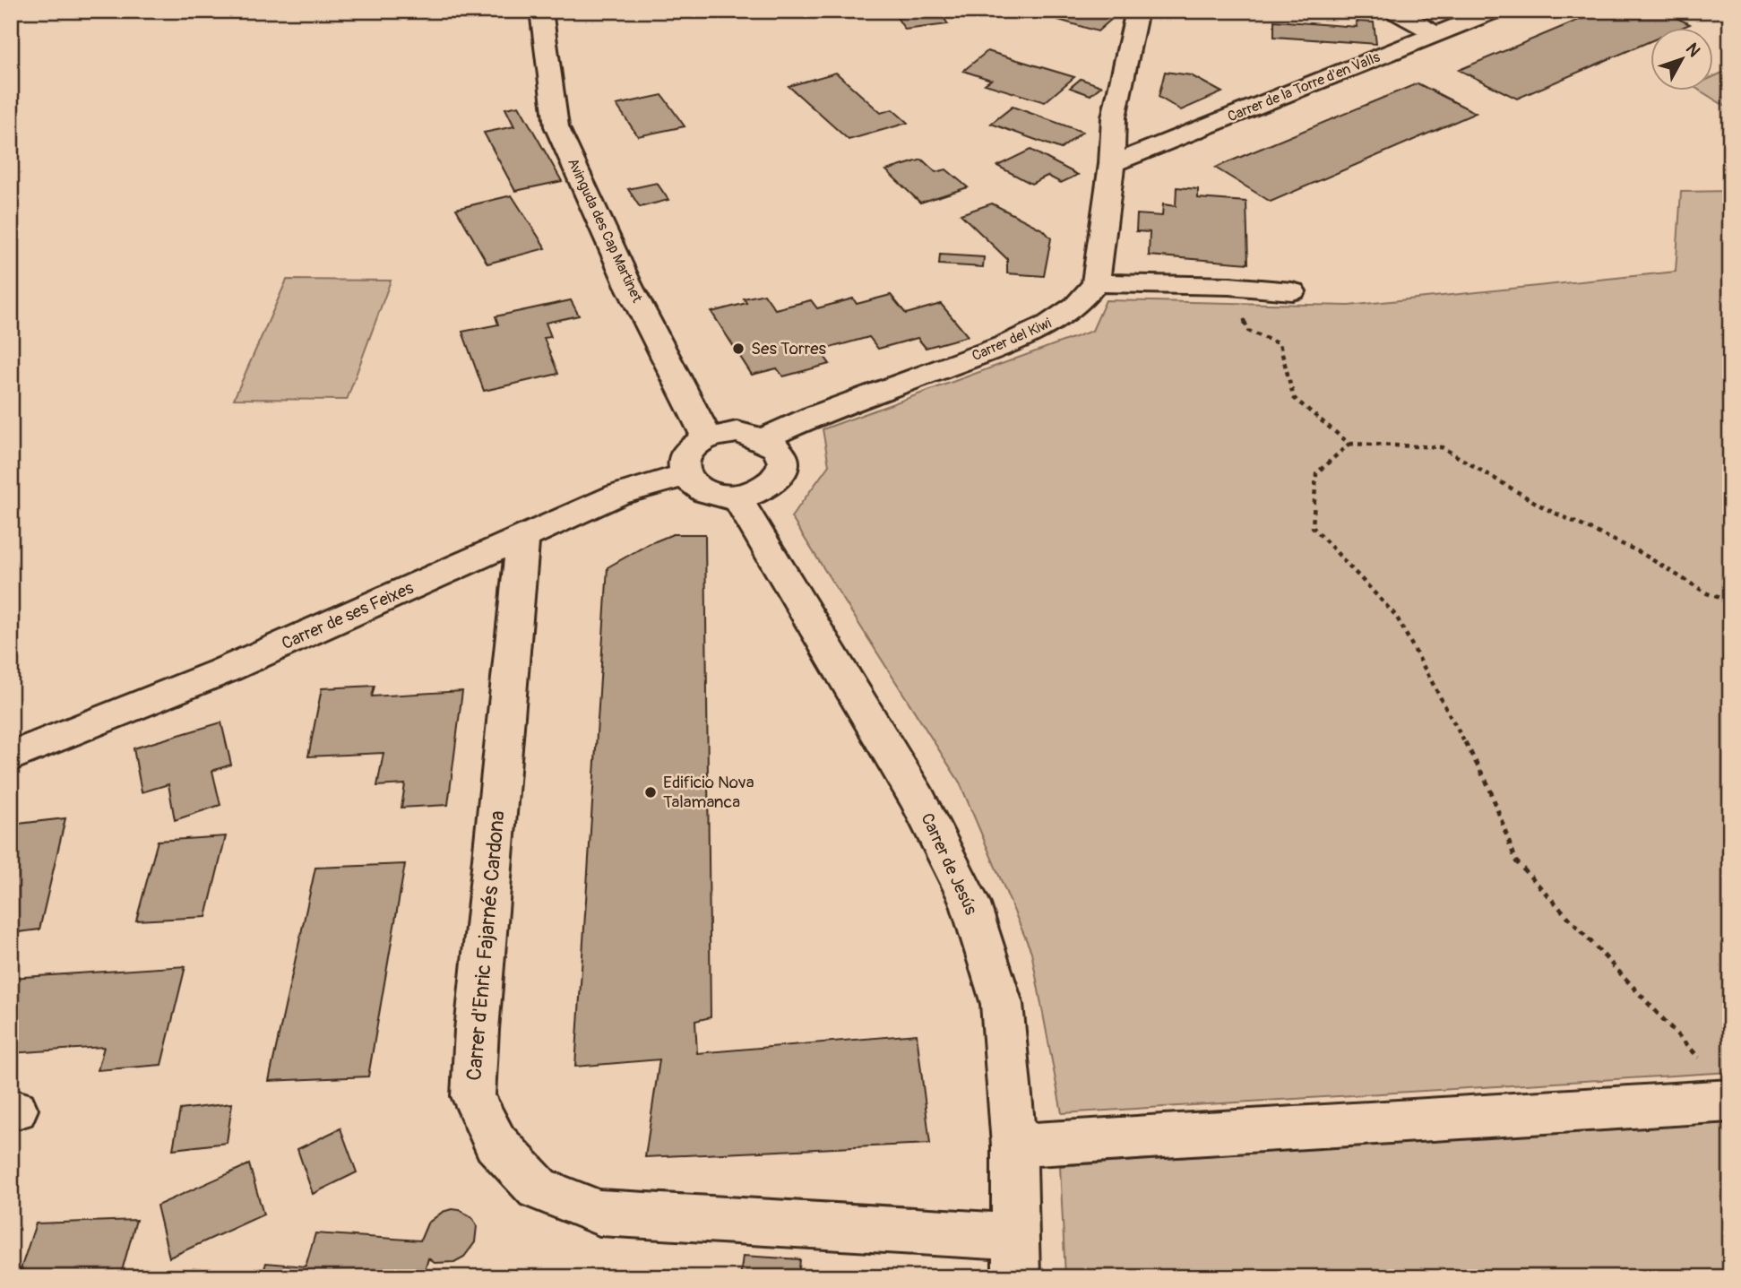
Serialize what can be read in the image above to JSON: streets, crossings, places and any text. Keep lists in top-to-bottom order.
{
  "streets": {
    "street": [
      "Carrer de la Torre d'en Valls",
      "Avinguda des Cap Martinet",
      "Carrer del Kiwi",
      "Carrer de ses Feixes",
      "Carrer de Jesús",
      "Carrer d'Enric Fajarnés Cardona"
    ]
  },
  "crossings": [
    ["Avinguda des Cap Martinet", "Carrer del Kiwi"],
    ["Avinguda des Cap Martinet", "Carrer de ses Feixes"],
    ["Avinguda des Cap Martinet", "Carrer de Jesús"],
    ["Carrer del Kiwi", "Carrer de ses Feixes"],
    ["Carrer del Kiwi", "Carrer de Jesús"],
    ["Carrer de ses Feixes", "Carrer de Jesús"],
    ["Carrer de ses Feixes", "Carrer d'Enric Fajarnés Cardona"],
    ["Carrer de Jesús", "Carrer d'Enric Fajarnés Cardona"]
  ],
  "places": ["Ses Torres", "Edificio Nova Talamanca"],
  "north": "top right"
}
